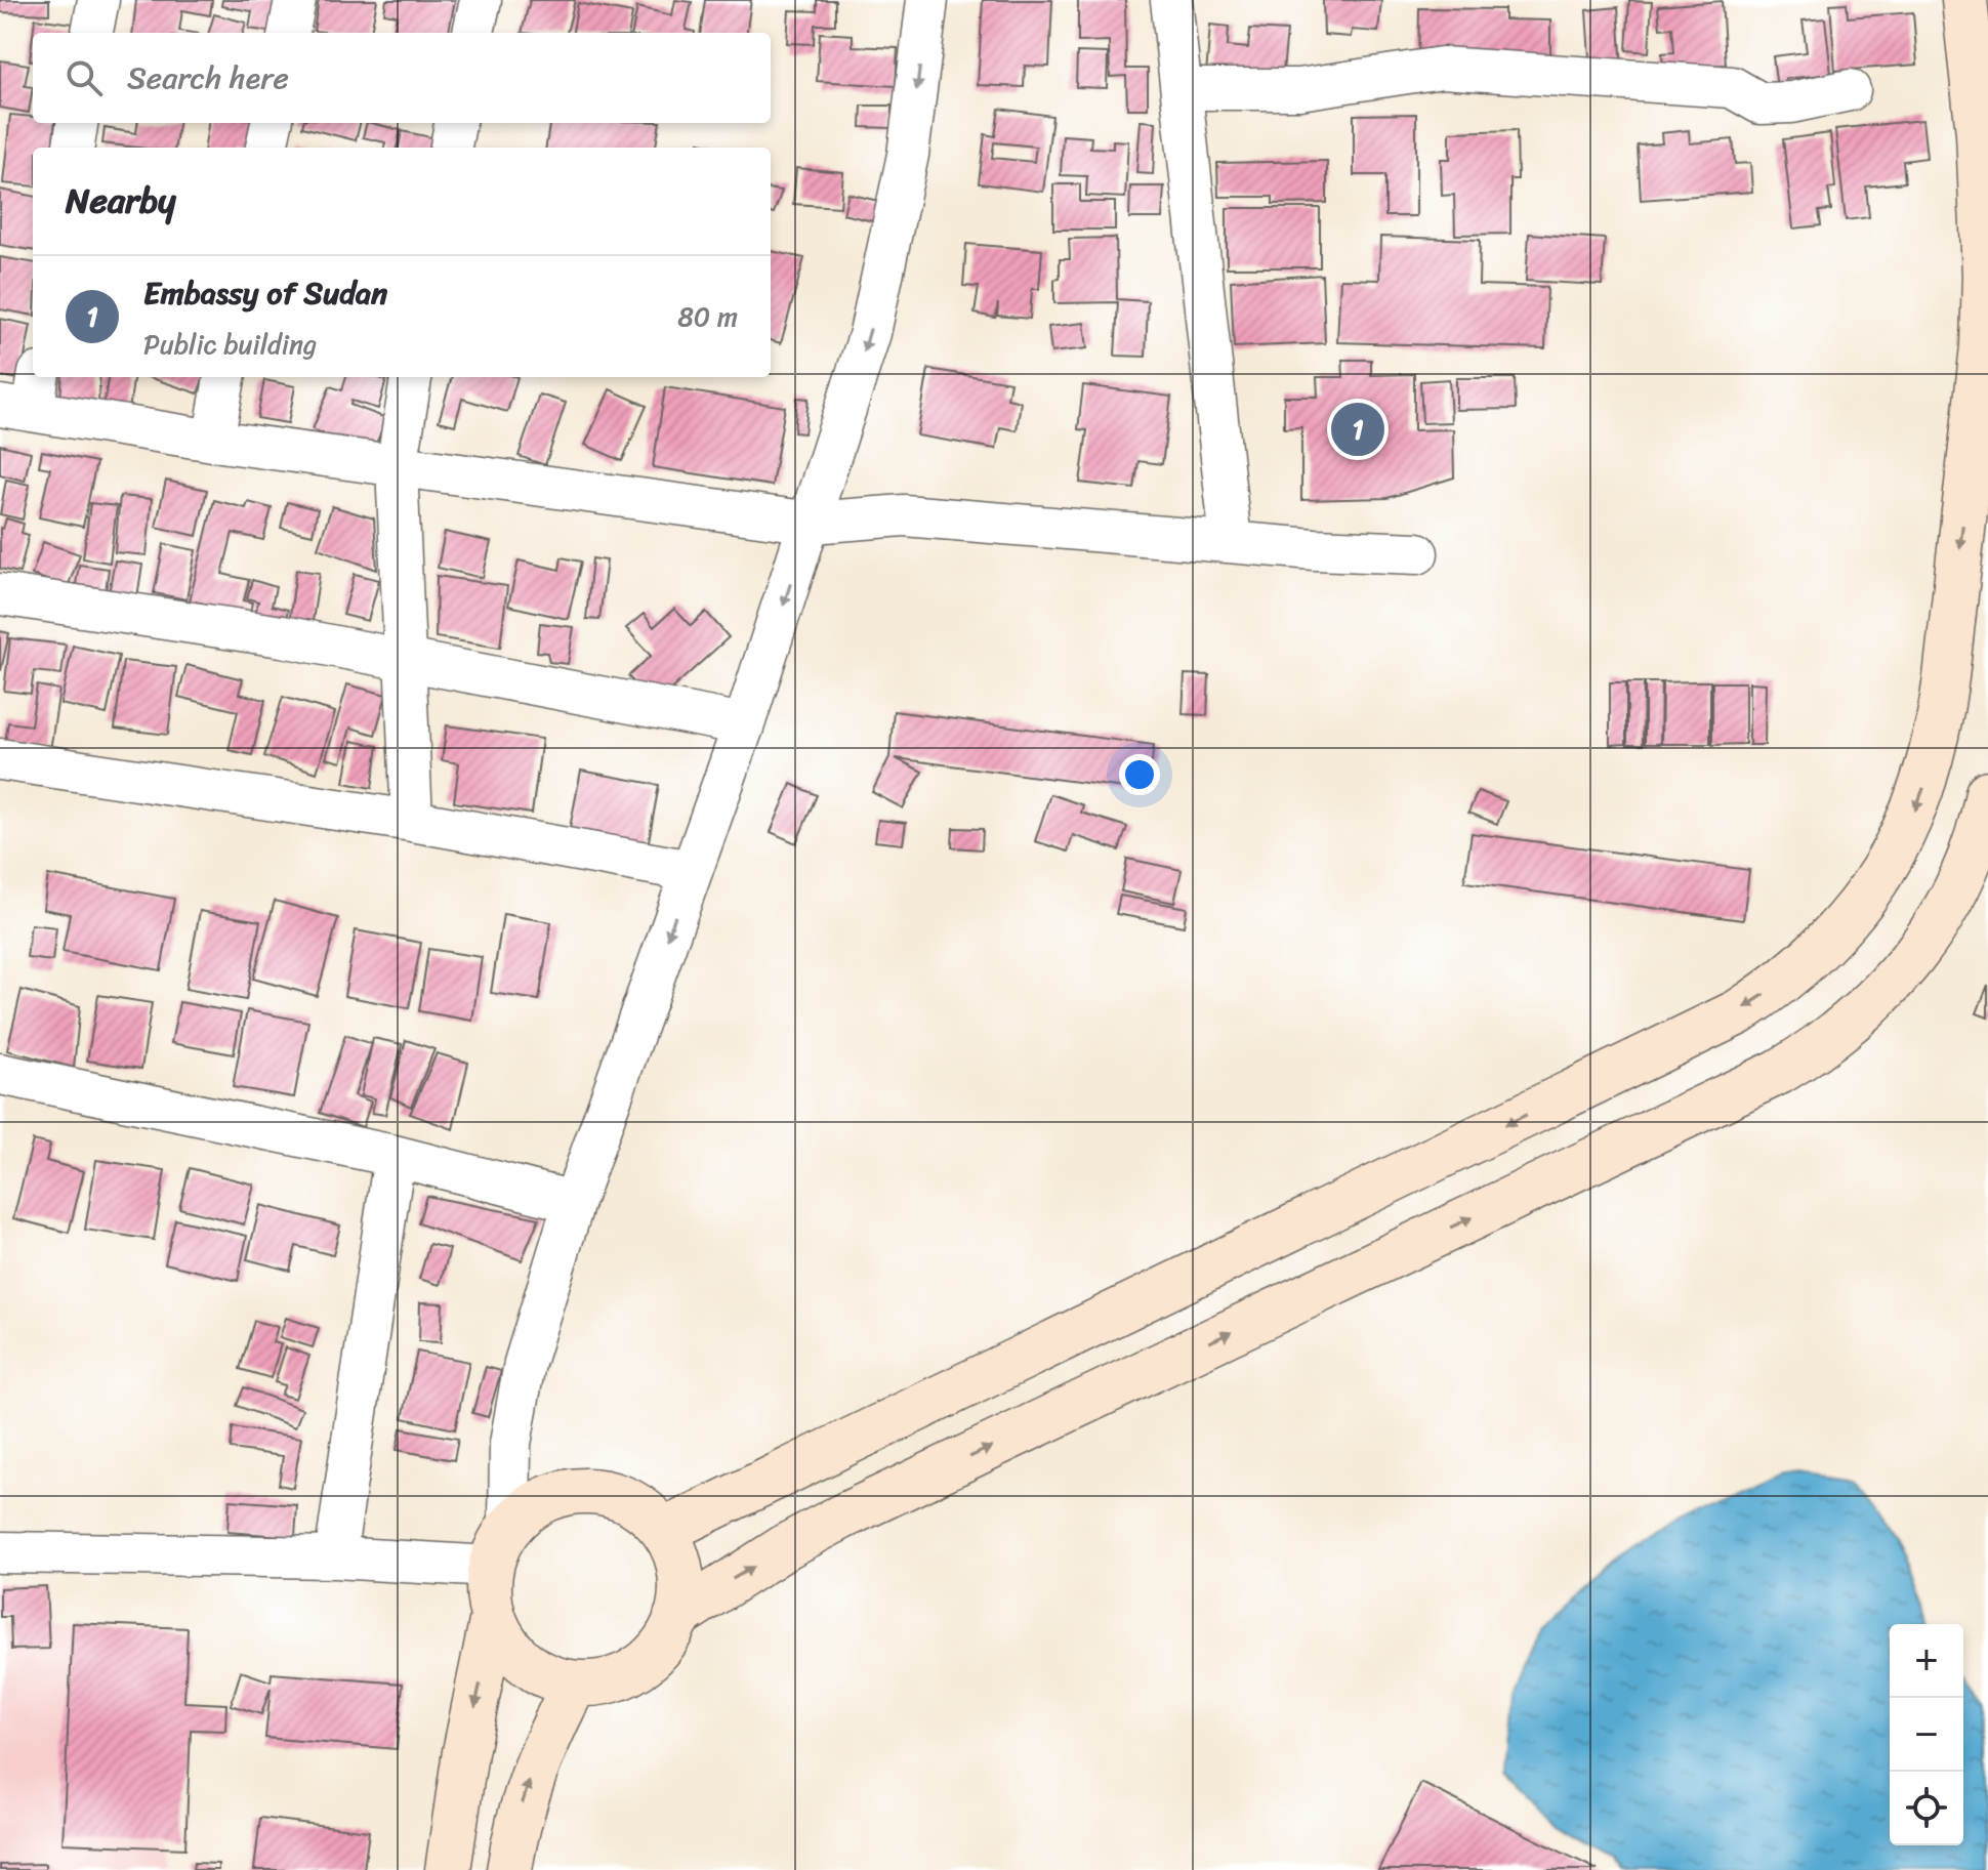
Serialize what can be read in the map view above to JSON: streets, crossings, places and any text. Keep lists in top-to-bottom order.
{
  "page": {
    "search": "Search here",
    "heading": "Nearby",
    "list": [
      {
        "mark": "1",
        "name": "Embassy of Sudan",
        "note": "Public building",
        "value": "80 m"
      }
    ],
    "pins": "1",
    "map_buttons": ["+", "−"]
  }
}
